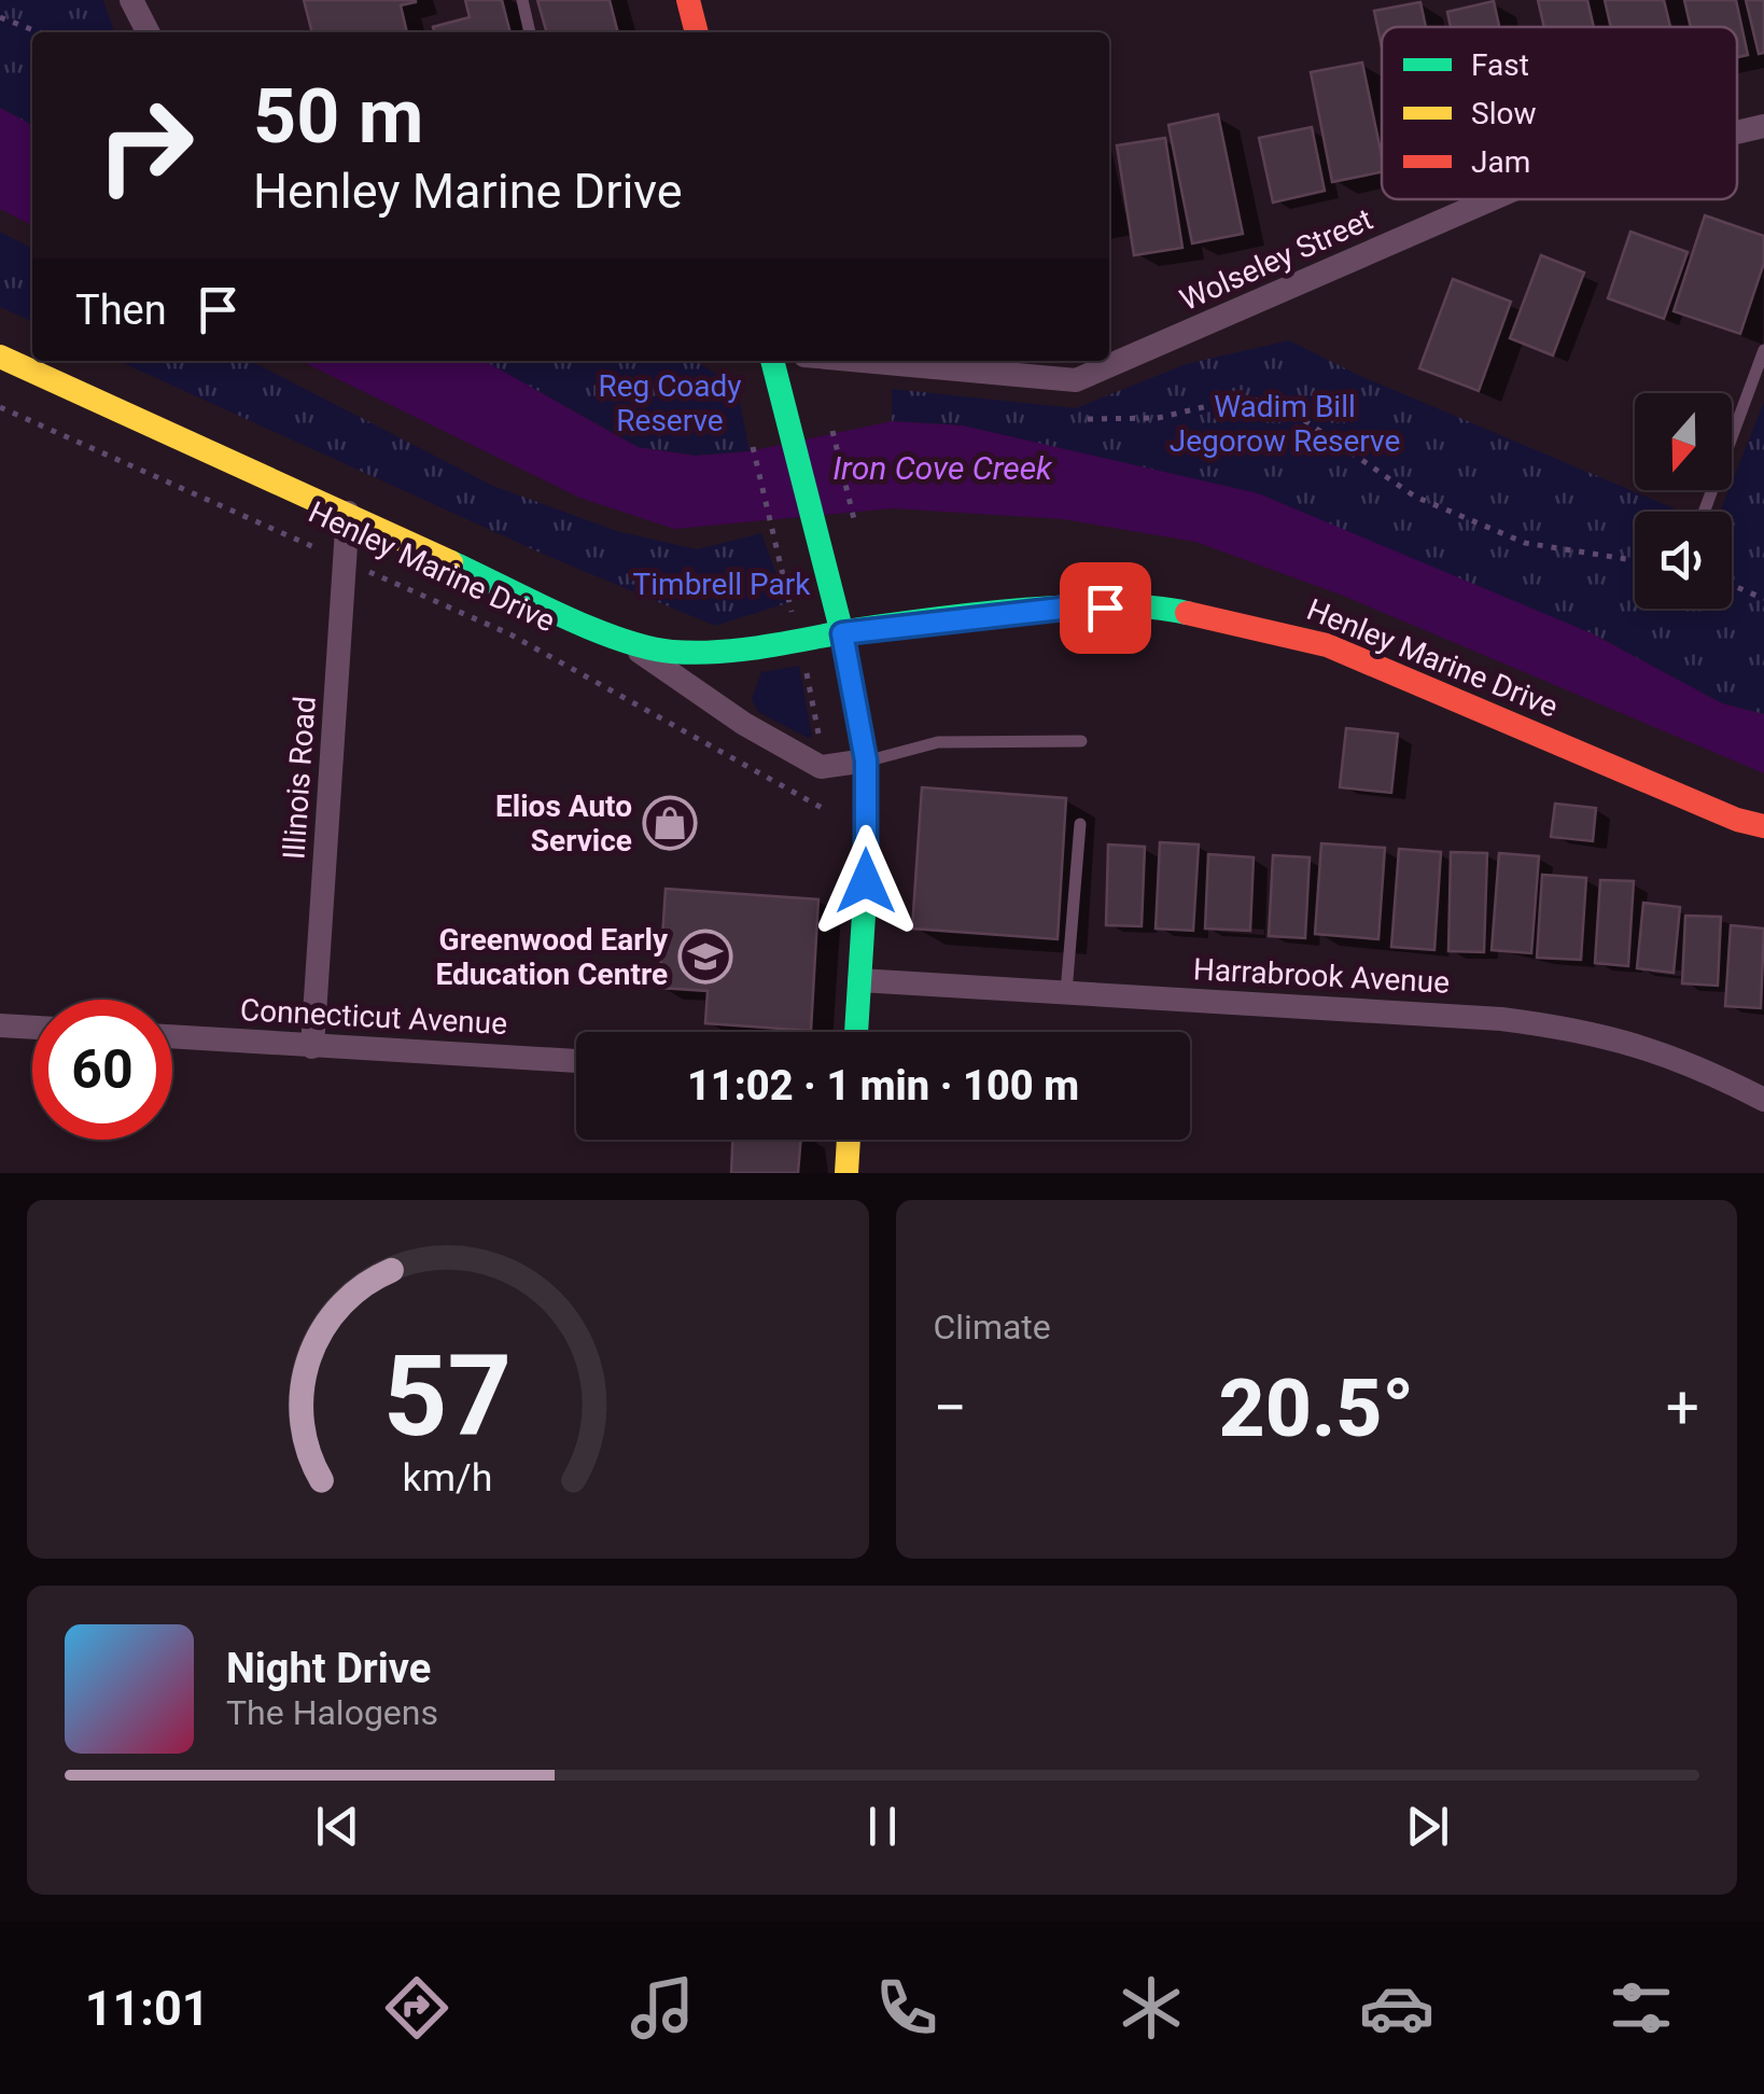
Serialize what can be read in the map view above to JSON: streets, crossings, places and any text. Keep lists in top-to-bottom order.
{
  "streets": {
    "street": [
      "Wolseley Street",
      "Henley Marine Drive",
      "Illinois Road",
      "Harrabrook Avenue",
      "Connecticut Avenue"
    ]
  },
  "crossings": [
    ["Henley Marine Drive", "Illinois Road"],
    ["Illinois Road", "Connecticut Avenue"]
  ],
  "water": ["Iron Cove Creek"],
  "parks": ["Reg Coady Reserve", "Wadim Bill Jegorow Reserve", "Timbrell Park"],
  "places": {
    "shop": ["Elios Auto Service"],
    "school or university": ["Greenwood Early Education Centre"]
  },
  "legend": ["Fast", "Slow", "Jam"],
  "north": "bottom",
  "page": {
    "turn": ["50 m", "Henley Marine Drive"],
    "then": "Then",
    "limit": "60",
    "trip": "11:02 · 1 min · 100 m",
    "tile": "Climate",
    "heat": ["−", "20.5°", "+"],
    "song": ["Night Drive", "The Halogens"],
    "tabs": "11:01",
    "gauge": ["57", "km/h"]
  }
}
